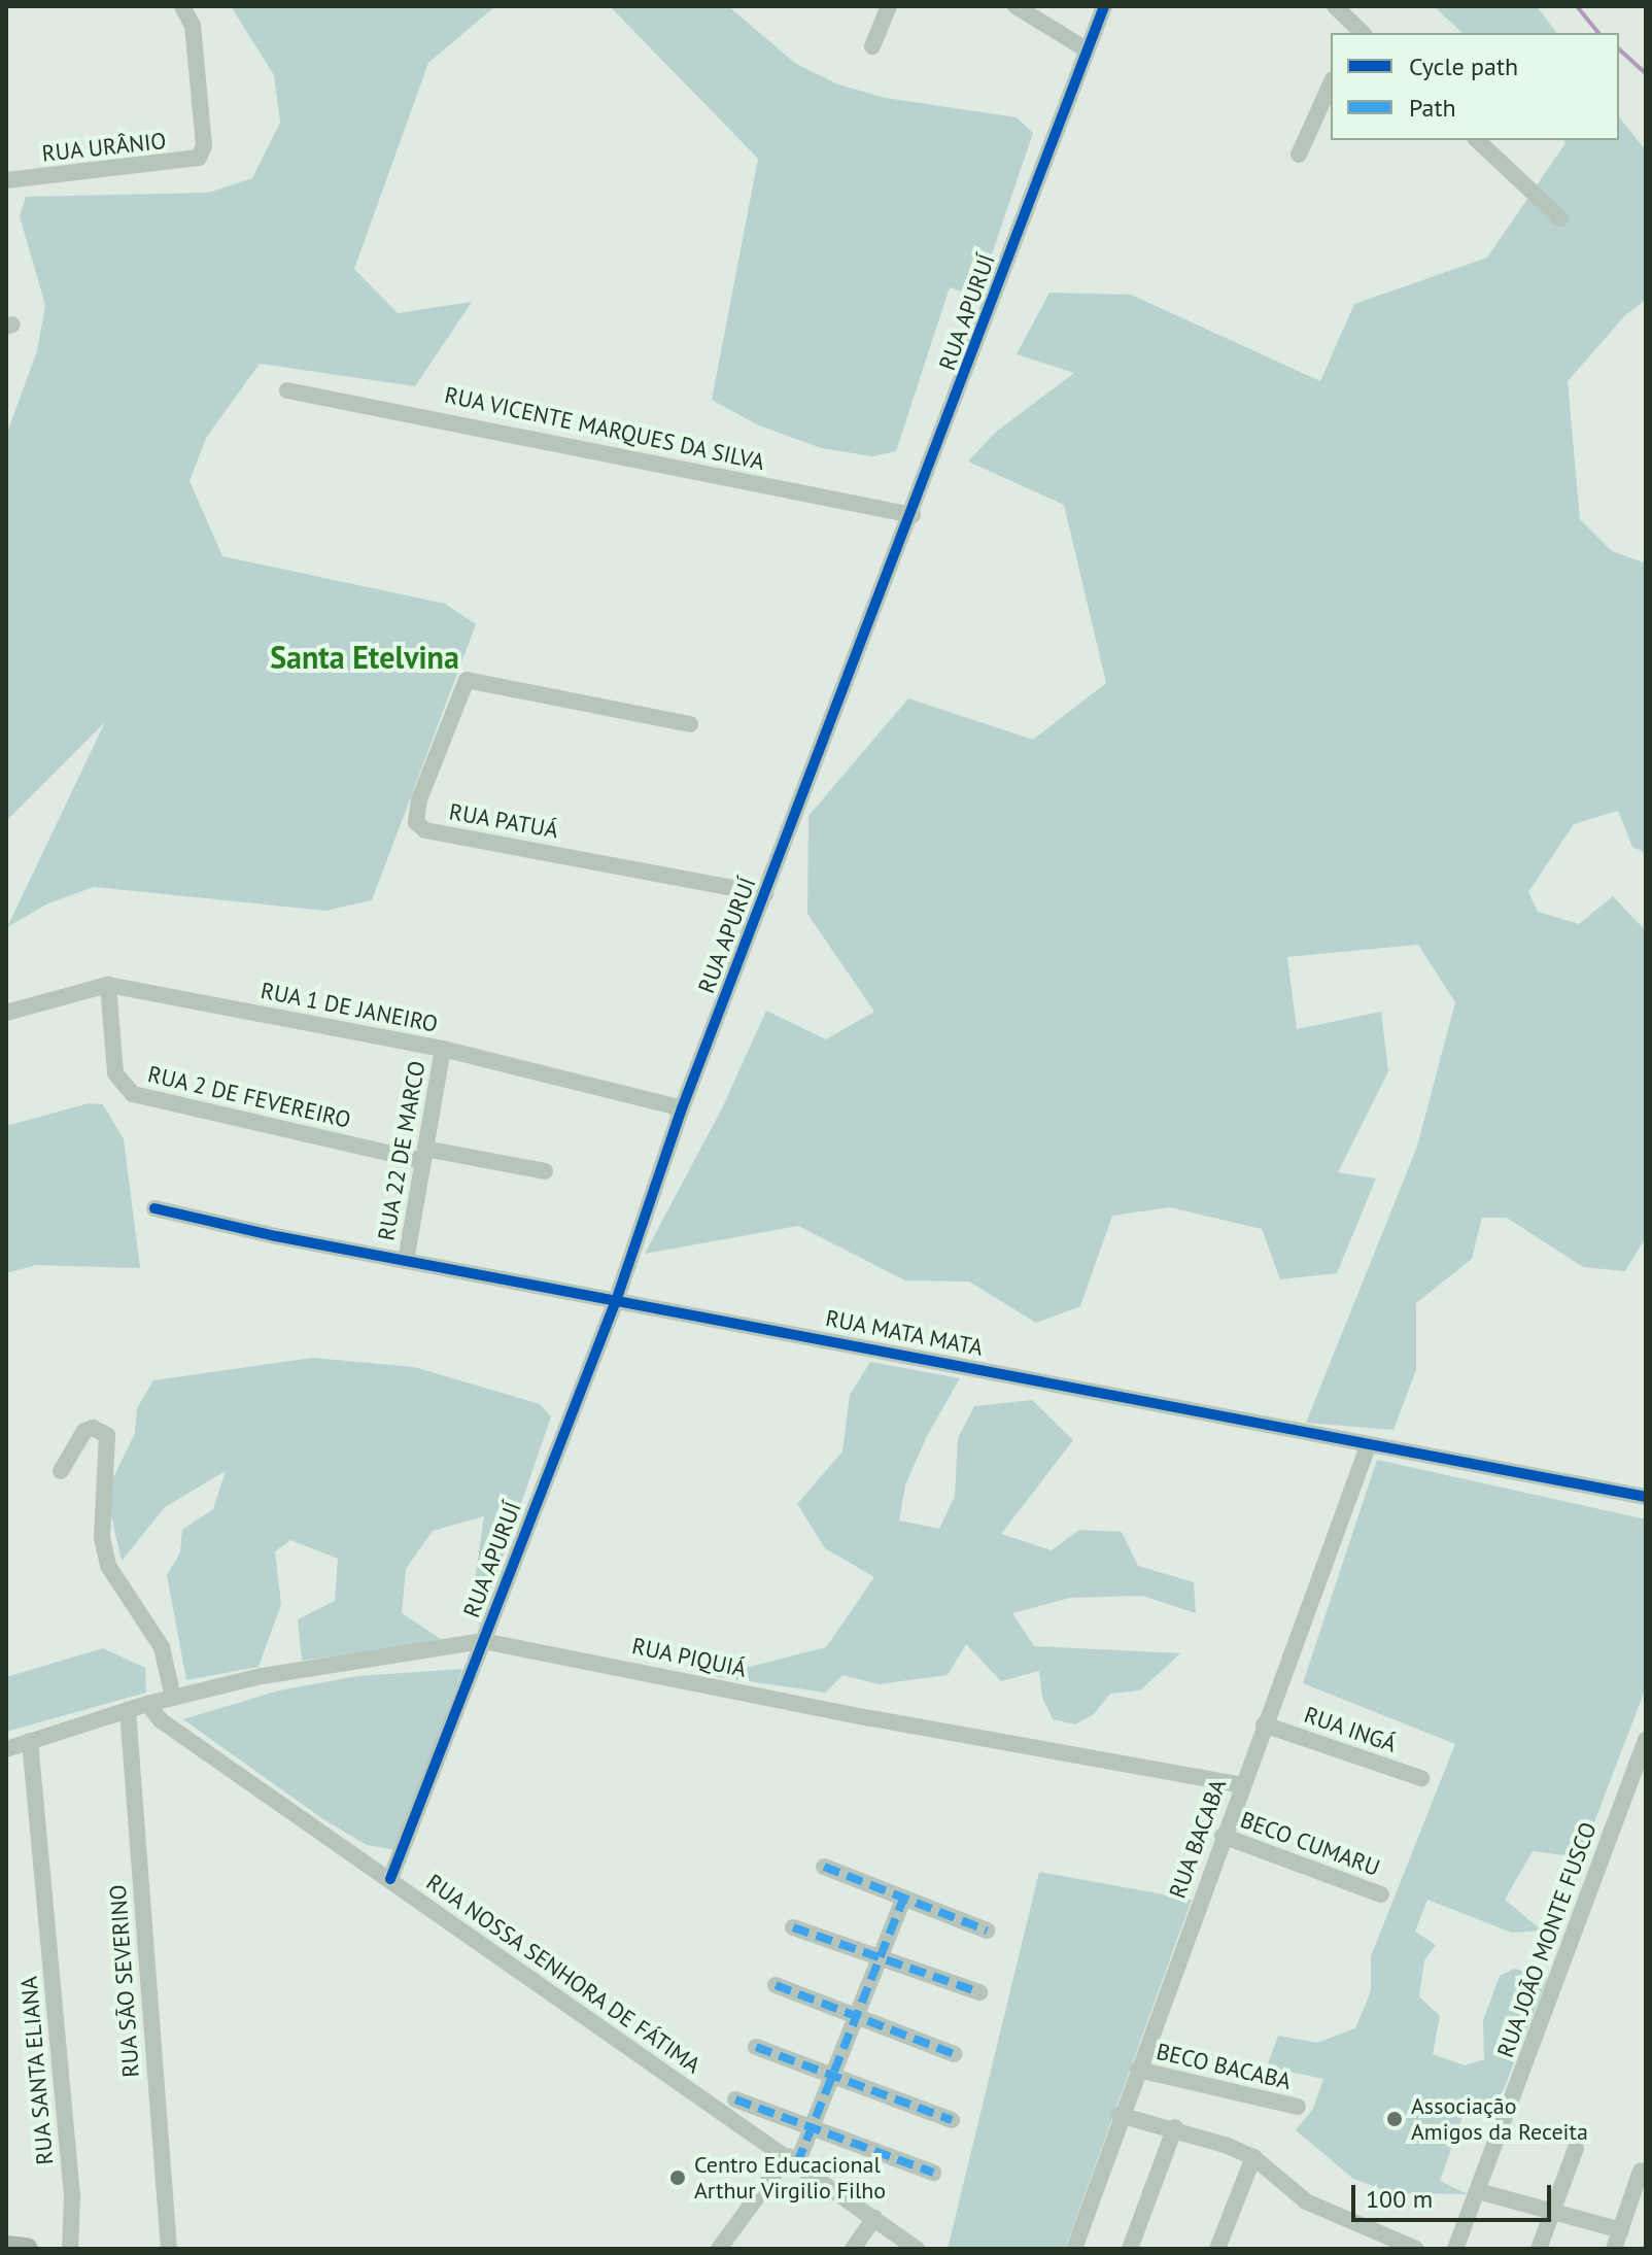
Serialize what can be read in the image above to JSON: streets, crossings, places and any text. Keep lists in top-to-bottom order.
{
  "streets": {
    "street": [
      "RUA URÂNIO",
      "RUA APURUÍ",
      "RUA VICENTE MARQUES DA SILVA",
      "RUA PATUÁ",
      "RUA 1 DE JANEIRO",
      "RUA 2 DE FEVEREIRO",
      "RUA 22 DE MARCO",
      "RUA MATA MATA",
      "RUA PIQUIÁ",
      "RUA INGÁ",
      "RUA BACABA",
      "BECO CUMARU",
      "RUA JOÃO MONTE FUSCO",
      "RUA NOSSA SENHORA DE FÁTIMA",
      "RUA SÃO SEVERINO",
      "BECO BACABA",
      "RUA SANTA ELIANA"
    ]
  },
  "crossings": [
    ["RUA APURUÍ", "RUA VICENTE MARQUES DA SILVA"],
    ["RUA APURUÍ", "RUA PATUÁ"],
    ["RUA APURUÍ", "RUA 1 DE JANEIRO"],
    ["RUA APURUÍ", "RUA MATA MATA"],
    ["RUA APURUÍ", "RUA PIQUIÁ"],
    ["RUA APURUÍ", "RUA NOSSA SENHORA DE FÁTIMA"],
    ["RUA 1 DE JANEIRO", "RUA 2 DE FEVEREIRO"],
    ["RUA 1 DE JANEIRO", "RUA 22 DE MARCO"],
    ["RUA 2 DE FEVEREIRO", "RUA 22 DE MARCO"],
    ["RUA 22 DE MARCO", "RUA MATA MATA"],
    ["RUA MATA MATA", "RUA BACABA"],
    ["RUA PIQUIÁ", "RUA BACABA"],
    ["RUA PIQUIÁ", "RUA NOSSA SENHORA DE FÁTIMA"],
    ["RUA PIQUIÁ", "RUA SÃO SEVERINO"],
    ["RUA PIQUIÁ", "RUA SANTA ELIANA"],
    ["RUA INGÁ", "RUA BACABA"],
    ["RUA BACABA", "BECO CUMARU"],
    ["RUA BACABA", "BECO BACABA"]
  ],
  "districts": ["Santa Etelvina"],
  "places": ["Associação Amigos da Receita", "Centro Educacional Arthur Virgilio Filho"],
  "legend": ["Cycle path", "Path"],
  "scale_bar": "100 m"
}
